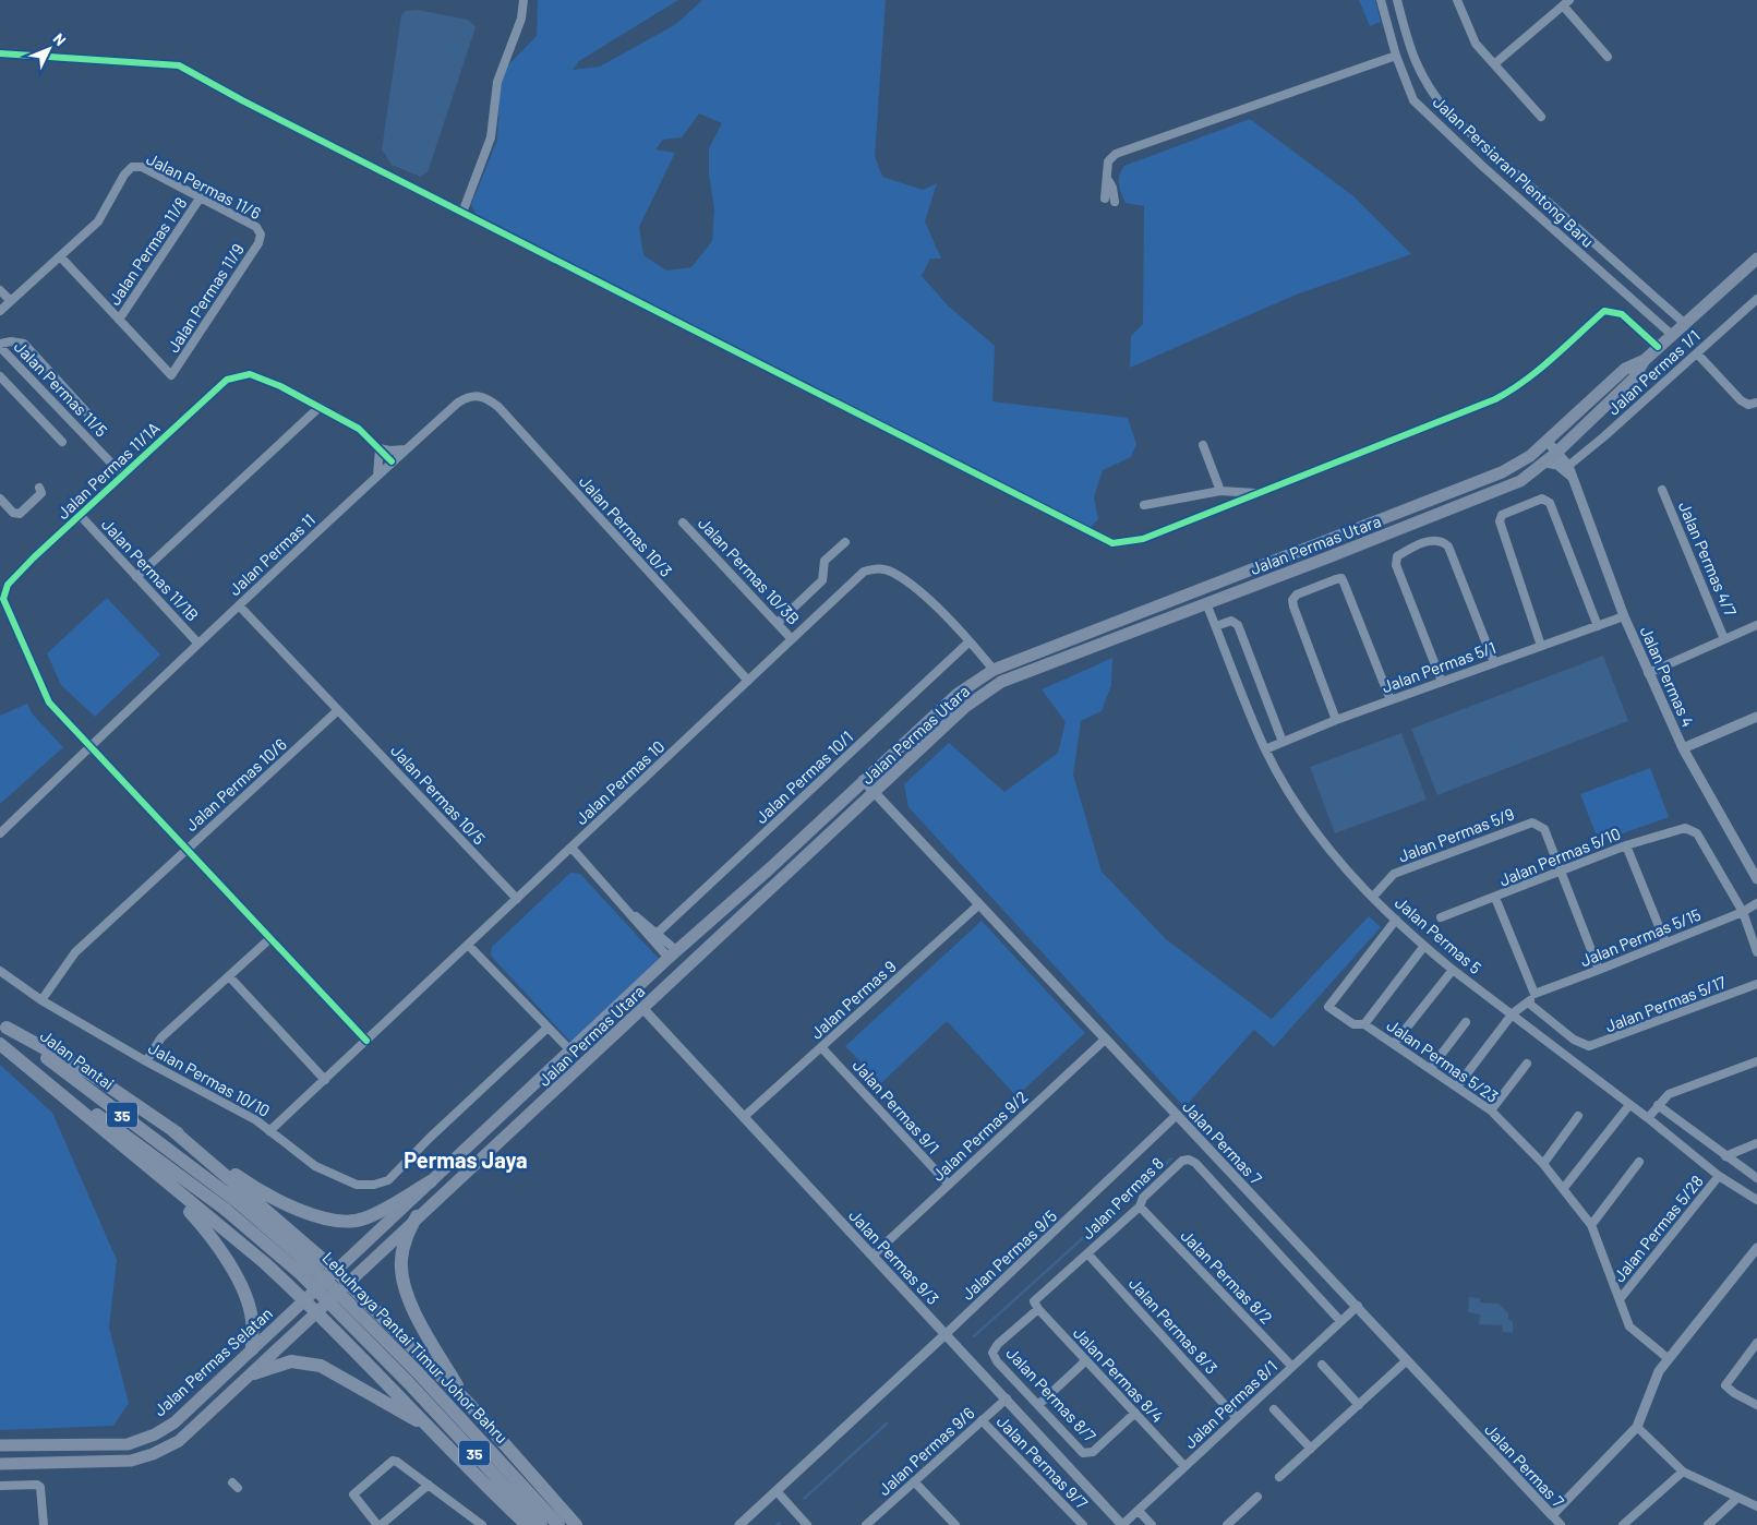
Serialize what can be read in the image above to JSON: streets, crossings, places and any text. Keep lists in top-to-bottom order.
{
  "streets": {
    "highway": ["Jalan Pantai", "35", "Lebuhraya Pantai Timur Johor Bahru"],
    "main road": ["Jalan Permas Utara", "Jalan Permas Selatan"],
    "street": [
      "Jalan Persiaran Plentong Baru",
      "Jalan Permas 11/6",
      "Jalan Permas 11/8",
      "Jalan Permas 11/9",
      "Jalan Permas 1/1",
      "Jalan Permas 11/5",
      "Jalan Permas 11/1A",
      "Jalan Permas 10/3",
      "Jalan Permas 11",
      "Jalan Permas 4/7",
      "Jalan Permas 11/1B",
      "Jalan Permas 10/3B",
      "Jalan Permas 5/1",
      "Jalan Permas 4",
      "Jalan Permas 10/1",
      "Jalan Permas 10",
      "Jalan Permas 10/6",
      "Jalan Permas 10/5",
      "Jalan Permas 5/9",
      "Jalan Permas 5/10",
      "Jalan Permas 5",
      "Jalan Permas 5/15",
      "Jalan Permas 9",
      "Jalan Permas 5/17",
      "Jalan Permas 5/23",
      "Jalan Permas 10/10",
      "Jalan Permas 9/1",
      "Jalan Permas 9/2",
      "Jalan Permas 7",
      "Jalan Permas 8",
      "Jalan Permas 5/28",
      "Jalan Permas 9/5",
      "Jalan Permas 9/3",
      "Jalan Permas 8/2",
      "Jalan Permas 8/3",
      "Jalan Permas 8/4",
      "Jalan Permas 8/7",
      "Jalan Permas 8/1",
      "Jalan Permas 9/6",
      "Jalan Permas 9/7"
    ]
  },
  "crossings": [
    ["Jalan Persiaran Plentong Baru", "Jalan Permas Utara"],
    ["Jalan Permas 11/6", "Jalan Permas 11/8"],
    ["Jalan Permas 11/6", "Jalan Permas 11/9"],
    ["Jalan Permas 11/8", "Jalan Permas 11/9"],
    ["Jalan Permas 1/1", "Jalan Permas 4"],
    ["Jalan Permas 11/5", "Jalan Permas 11/1A"],
    ["Jalan Permas 11/1A", "Jalan Permas 11"],
    ["Jalan Permas 11/1A", "Jalan Permas 11/1B"],
    ["Jalan Permas 11/1A", "Jalan Permas 10"],
    ["Jalan Permas 11/1A", "Jalan Permas 10/6"],
    ["Jalan Permas 10/3", "Jalan Permas 11"],
    ["Jalan Permas 10/3", "Jalan Permas 10"],
    ["Jalan Permas Utara", "Jalan Permas 4"],
    ["Jalan Permas Utara", "Jalan Permas 10"],
    ["Jalan Permas Utara", "Jalan Permas 5"],
    ["Jalan Permas Utara", "Jalan Permas 7"],
    ["Jalan Permas Utara", "Jalan Permas 9/3"],
    ["Jalan Permas Utara", "Jalan Permas Selatan"],
    ["Jalan Permas 11", "Jalan Permas 11/1B"],
    ["Jalan Permas 11", "Jalan Permas 10/5"],
    ["Jalan Permas 10/3B", "Jalan Permas 10"],
    ["Jalan Permas 5/1", "Jalan Permas 4"],
    ["Jalan Permas 5/1", "Jalan Permas 5"],
    ["Jalan Permas 10/1", "Jalan Permas 10"],
    ["Jalan Permas 10", "Jalan Permas 10/5"],
    ["Jalan Permas 10", "Jalan Permas 10/10"],
    ["Jalan Permas 10/6", "Jalan Permas 10/5"],
    ["Jalan Permas 10/6", "Jalan Permas 10/10"],
    ["Jalan Permas 5/9", "Jalan Permas 5/10"],
    ["Jalan Permas 5/9", "Jalan Permas 5"],
    ["Jalan Permas 5/9", "Jalan Permas 5/15"],
    ["Jalan Permas 5/10", "Jalan Permas 5/15"],
    ["Jalan Permas 5", "Jalan Permas 5/23"],
    ["Jalan Permas 5", "Jalan Permas 5/28"],
    ["Jalan Permas 9", "Jalan Permas 9/1"],
    ["Jalan Permas 9", "Jalan Permas 7"],
    ["Jalan Permas 9", "Jalan Permas 9/3"],
    ["Jalan Pantai", "Lebuhraya Pantai Timur Johor Bahru"],
    ["Jalan Permas 5/23", "Jalan Permas 5/28"],
    ["Jalan Permas 9/1", "Jalan Permas 9/2"],
    ["Jalan Permas 9/2", "Jalan Permas 7"],
    ["Jalan Permas 9/2", "Jalan Permas 9/3"],
    ["Jalan Permas 7", "Jalan Permas 9/5"],
    ["Jalan Permas 7", "Jalan Permas 8/1"],
    ["Jalan Permas 8", "Jalan Permas 8/2"],
    ["Jalan Permas 8", "Jalan Permas 8/3"],
    ["Jalan Permas 8", "Jalan Permas 8/4"],
    ["Jalan Permas 8", "Jalan Permas 8/7"],
    ["Jalan Permas 8", "Jalan Permas 8/1"],
    ["Jalan Permas 9/5", "Jalan Permas 9/3"],
    ["Jalan Permas 9/3", "Jalan Permas 8/1"],
    ["Jalan Permas 9/3", "Jalan Permas 9/6"],
    ["Jalan Permas 8/2", "Jalan Permas 8/1"],
    ["Jalan Permas 8/3", "Jalan Permas 8/1"],
    ["Jalan Permas 8/4", "Jalan Permas 8/7"],
    ["Jalan Permas 8/4", "Jalan Permas 8/1"],
    ["Jalan Permas 9/6", "Jalan Permas 9/7"]
  ],
  "districts": ["Permas Jaya"],
  "north": "top right"
}
